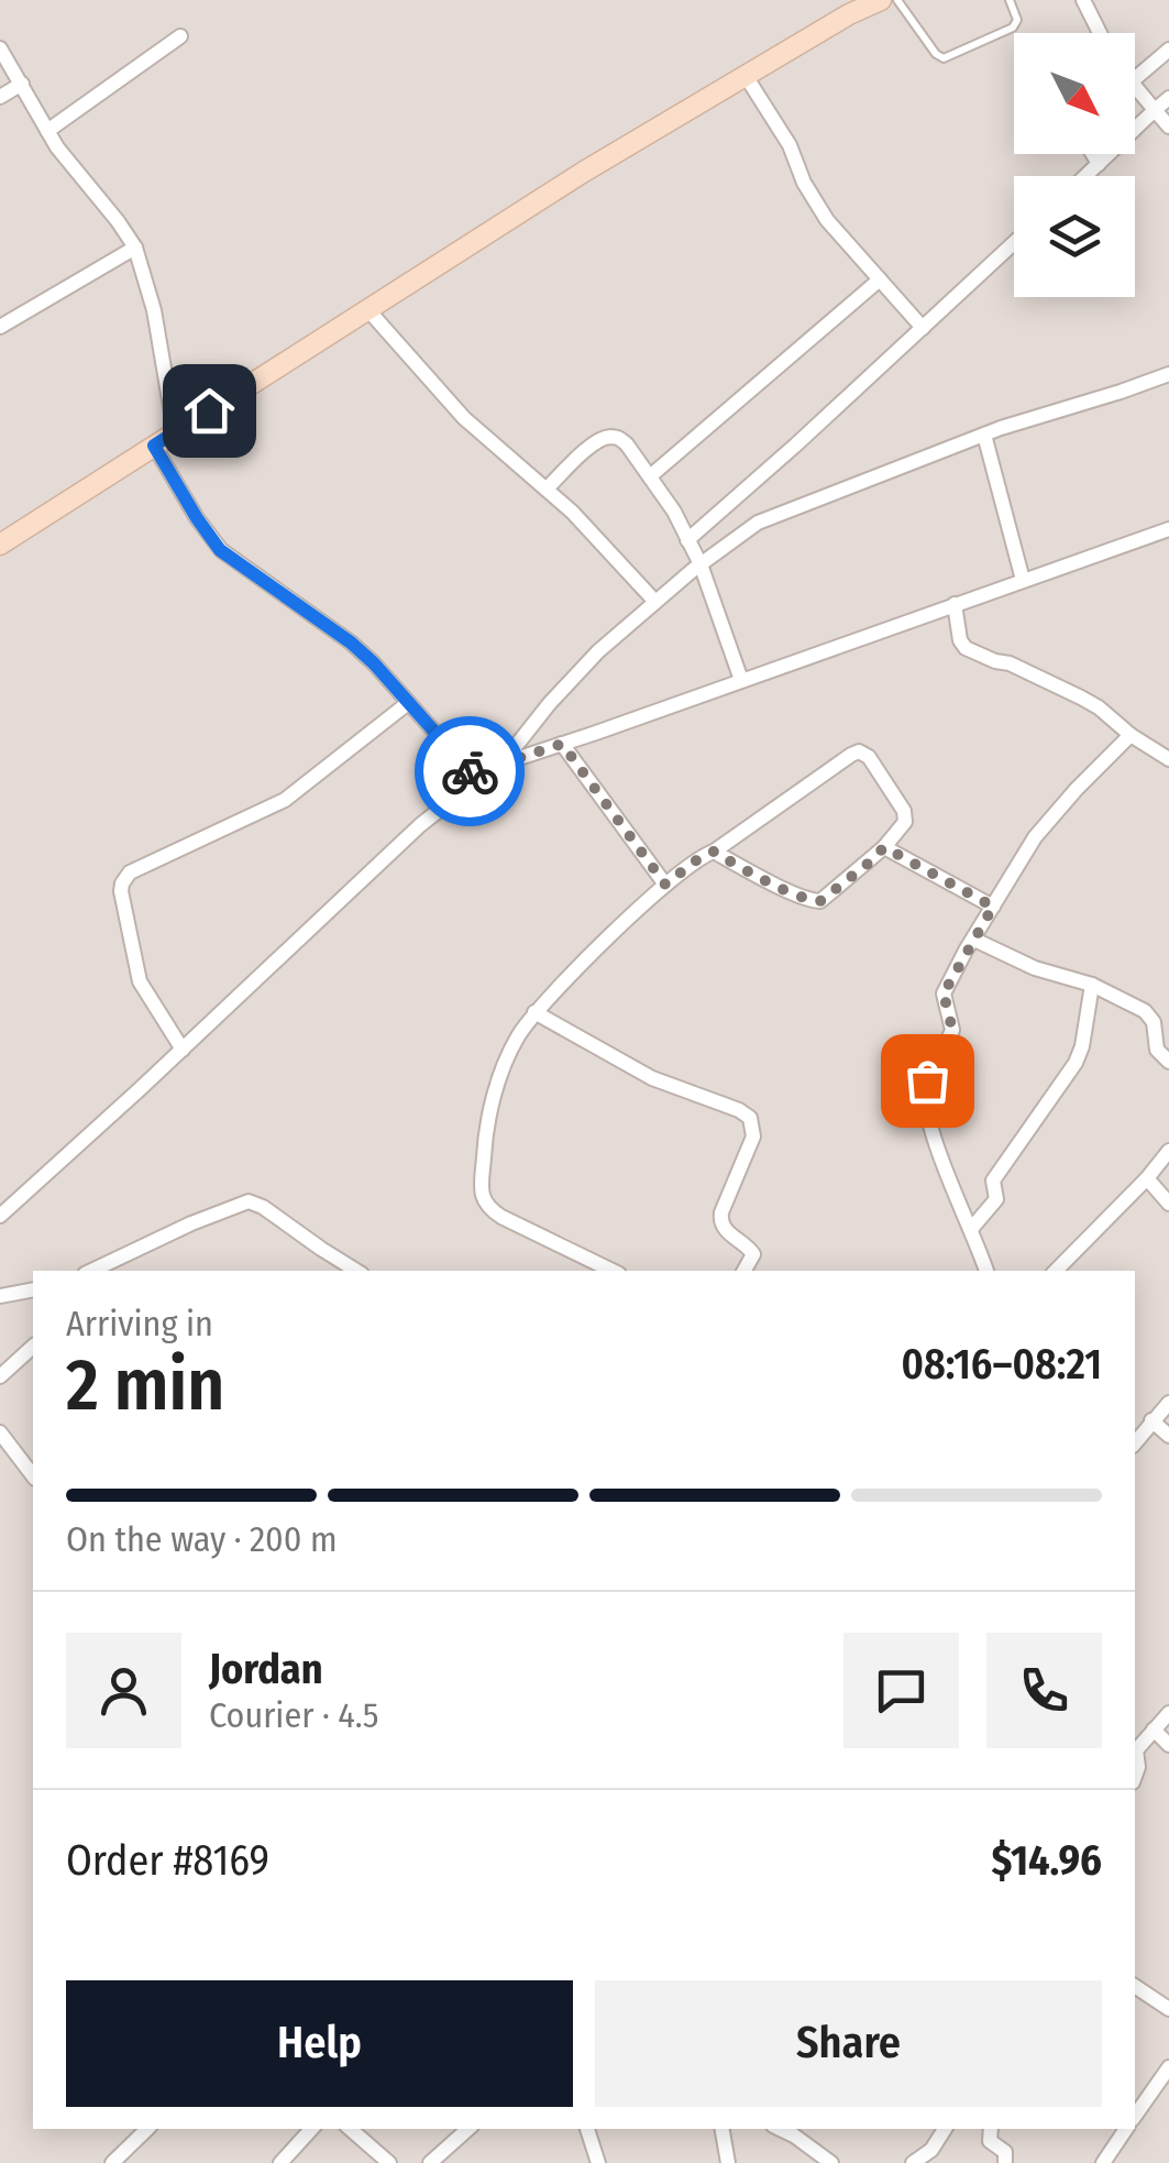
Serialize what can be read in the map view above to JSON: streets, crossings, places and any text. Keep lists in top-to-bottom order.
{
  "north": "bottom right",
  "page": {
    "heading": ["2 min", "Arriving in", "08:16–08:21"],
    "panel": [
      "Jordan",
      "Courier · 4.5",
      "Order #8169",
      "$14.96"
    ],
    "bar": "On the way · 200 m",
    "buttons": ["Help", "Share"]
  }
}
